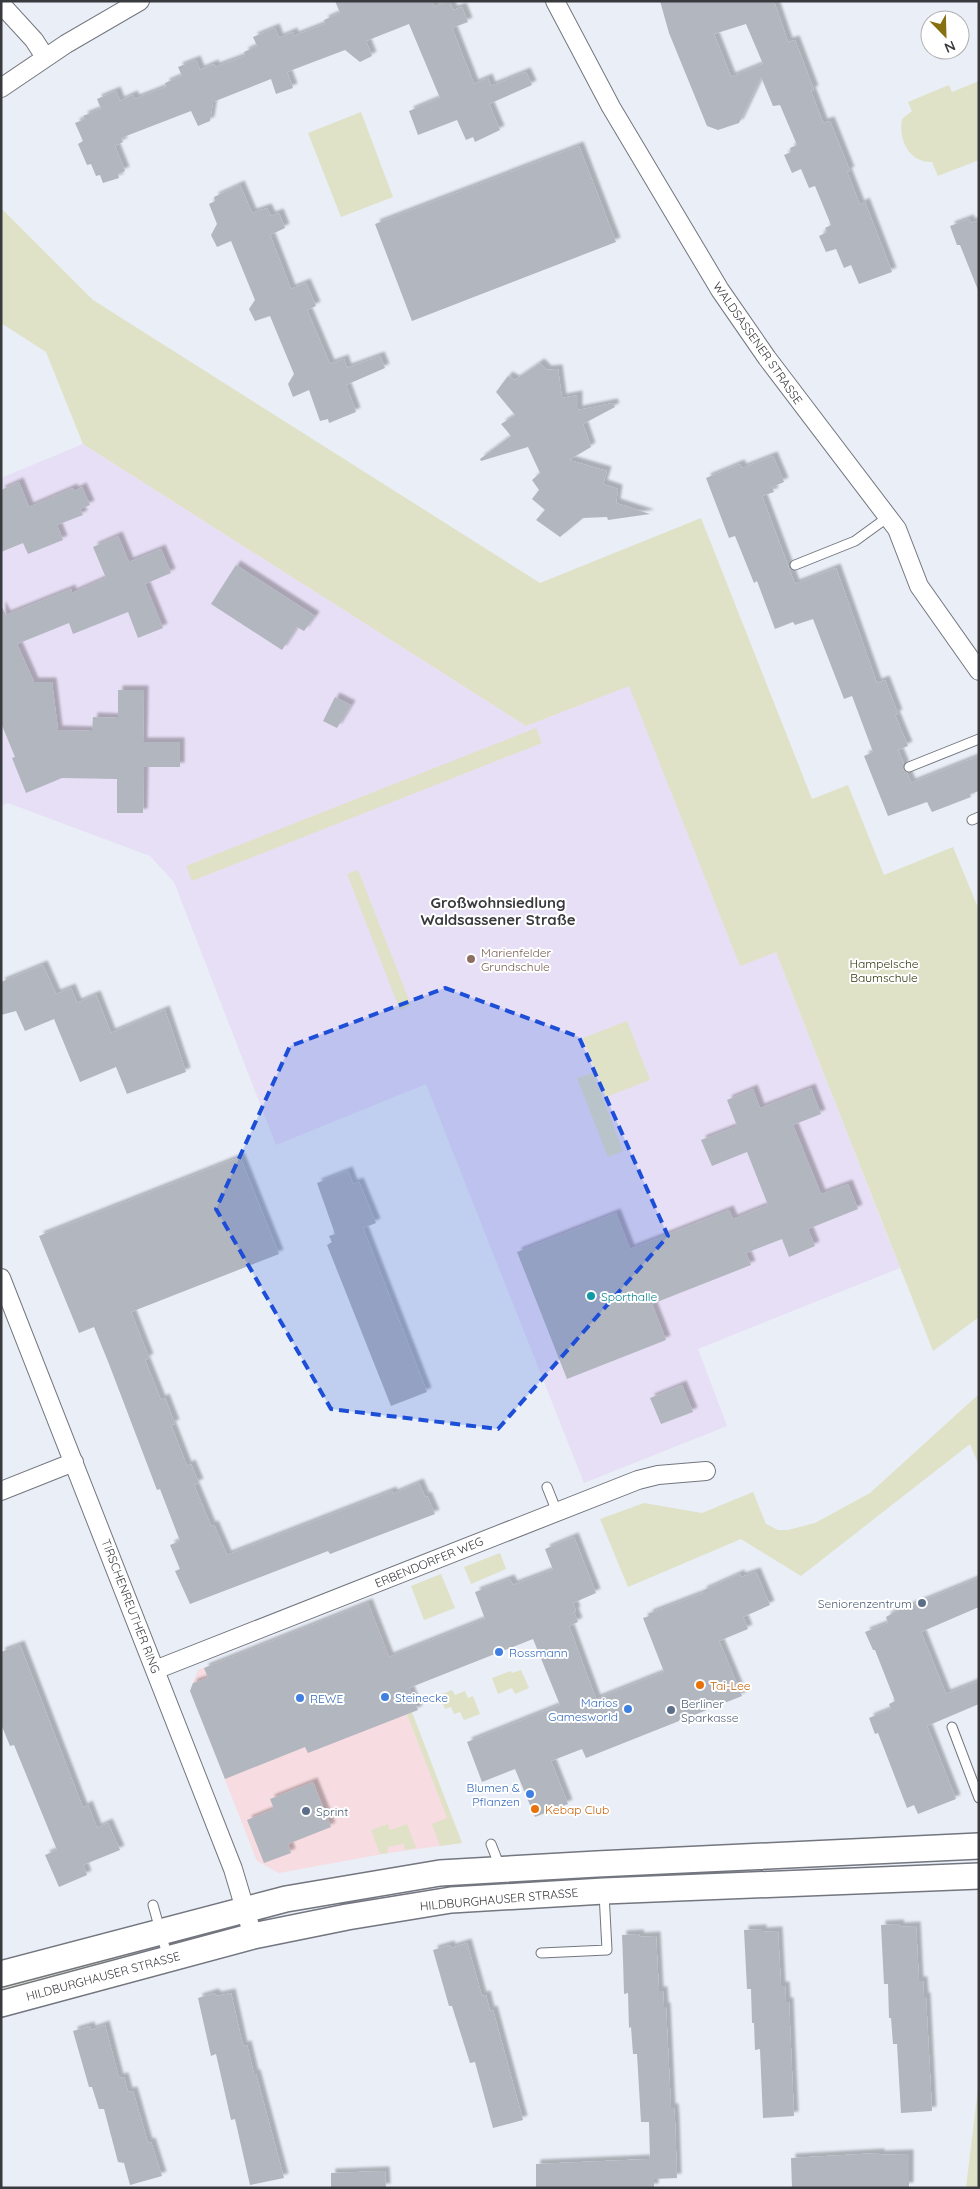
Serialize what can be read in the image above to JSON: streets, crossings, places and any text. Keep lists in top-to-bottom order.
{
  "streets": {
    "main road": ["HILDBURGHAUSER STRASSE"],
    "street": ["WALDSASSENER STRASSE", "ERBENDORFER WEG", "TIRSCHENREUTHER RING"]
  },
  "crossings": [
    ["ERBENDORFER WEG", "TIRSCHENREUTHER RING"],
    ["TIRSCHENREUTHER RING", "HILDBURGHAUSER STRASSE"]
  ],
  "districts": ["Großwohnsiedlung Waldsassener Straße"],
  "parks": ["Hampelsche Baumschule"],
  "places": [
    "Marienfelder Grundschule",
    "Sporthalle",
    "Seniorenzentrum",
    "Rossmann",
    "Tai-Lee",
    "Steinecke",
    "REWE",
    "Marios Gamesworld",
    "Berliner Sparkasse",
    "Blumen & Pflanzen",
    "Kebap Club",
    "Sprint"
  ],
  "north": "bottom right"
}
